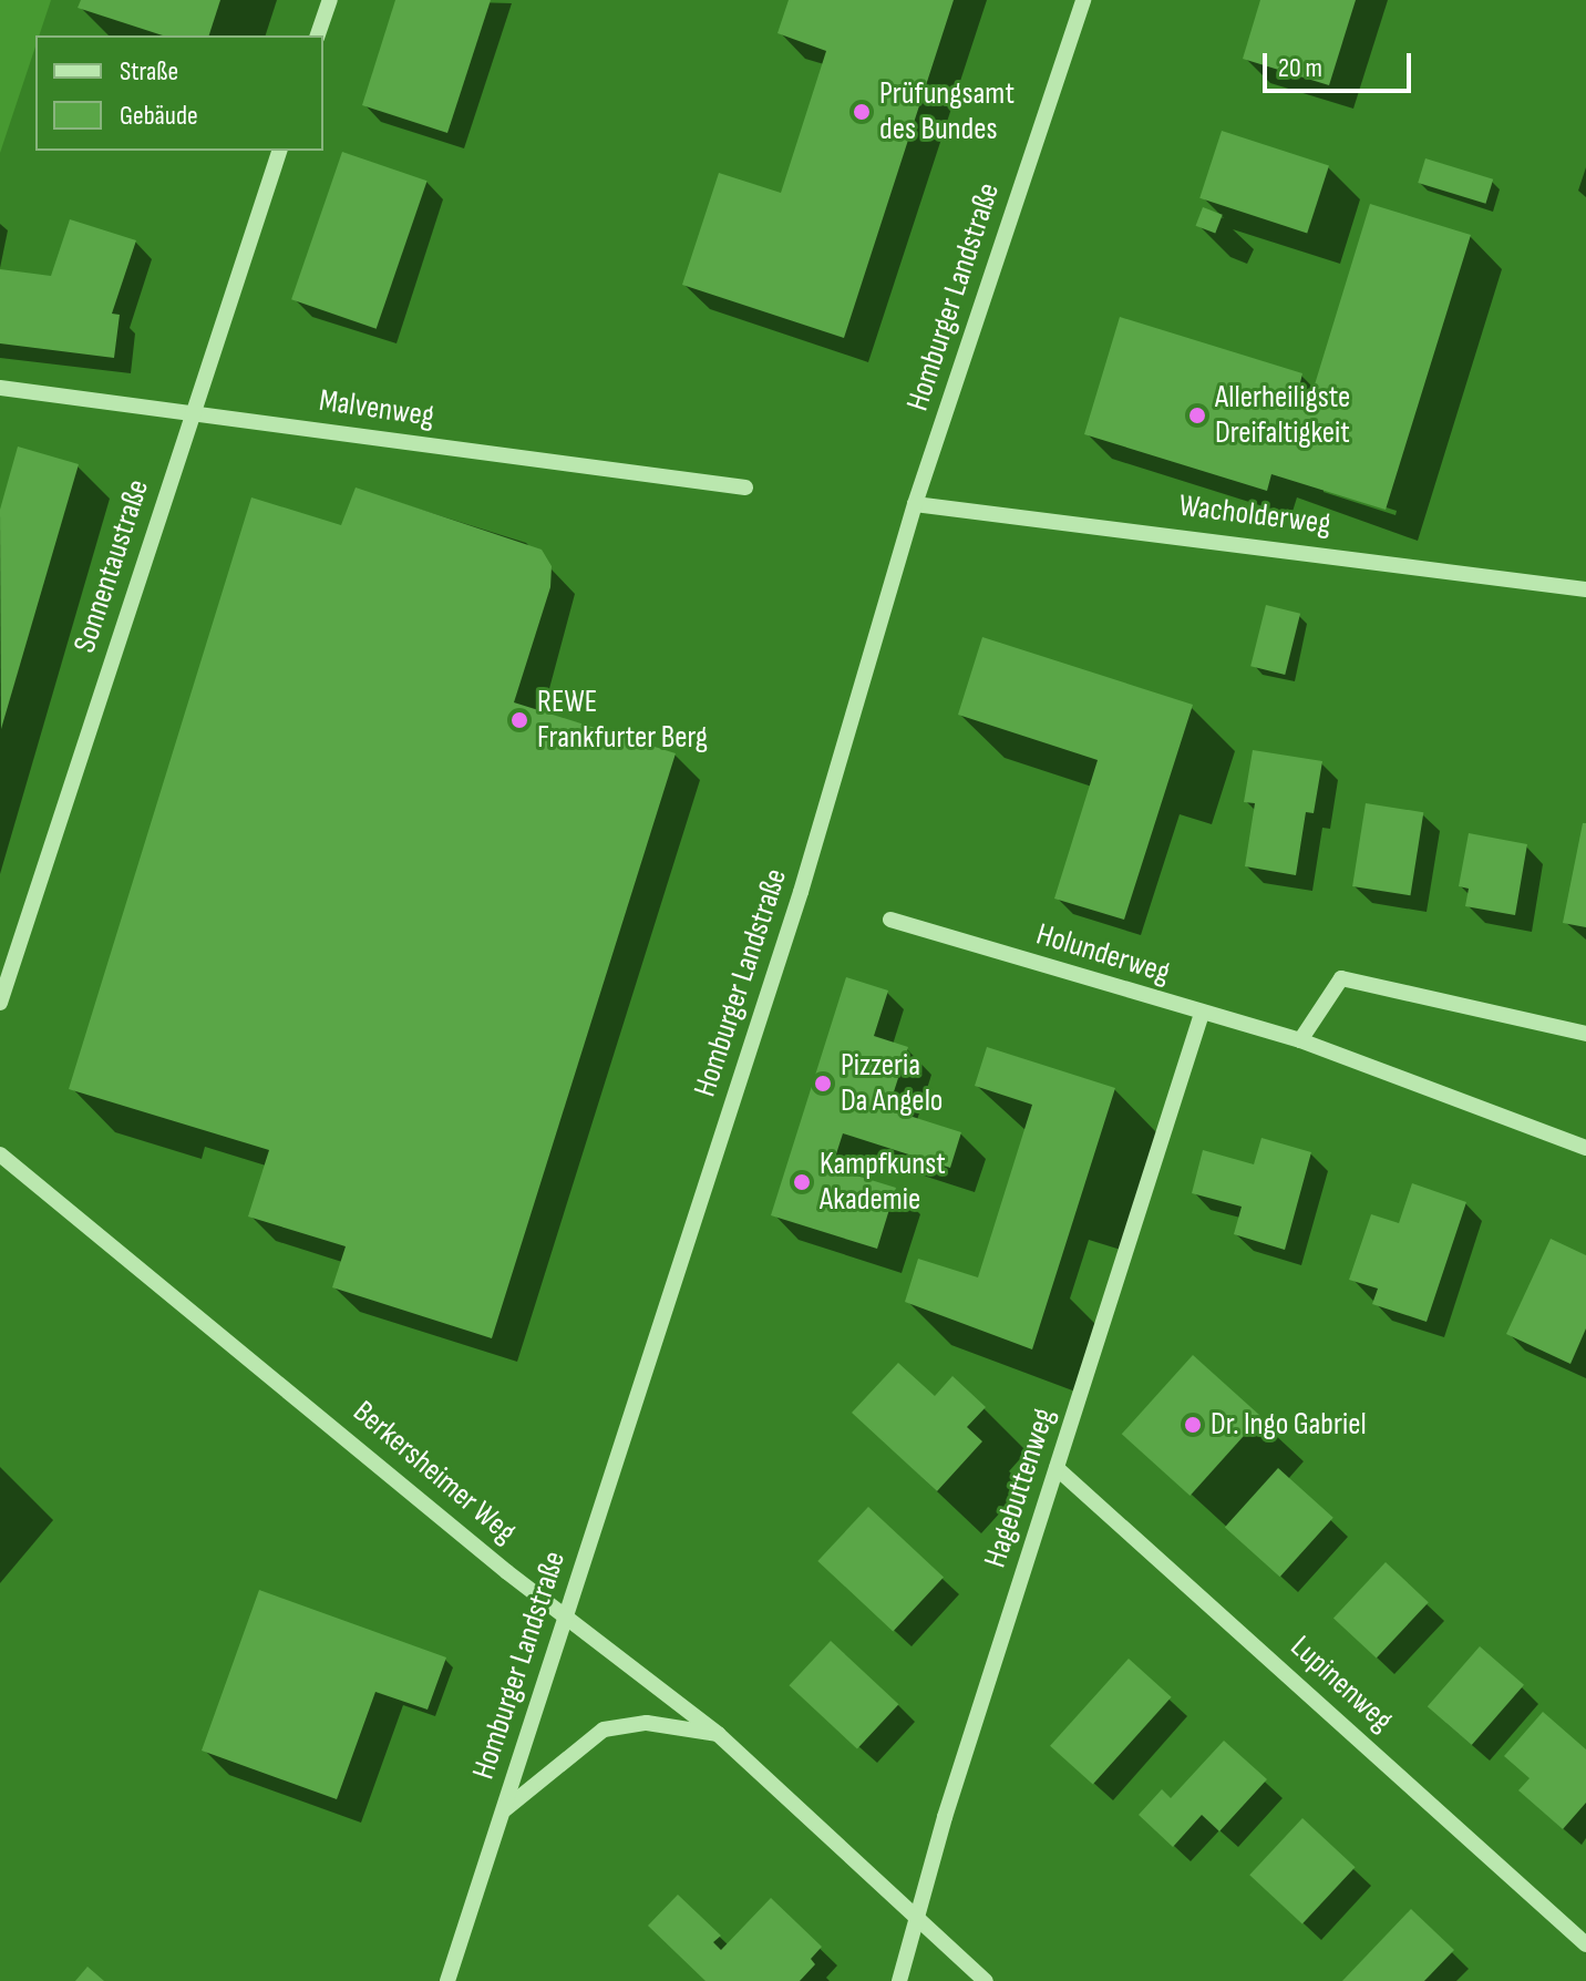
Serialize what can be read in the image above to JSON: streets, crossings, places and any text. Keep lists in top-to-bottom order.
{
  "streets": {
    "street": [
      "Homburger Landstraße",
      "Malvenweg",
      "Wacholderweg",
      "Sonnentaustraße",
      "Holunderweg",
      "Berkersheimer Weg",
      "Hagebuttenweg",
      "Lupinenweg"
    ]
  },
  "crossings": [
    ["Homburger Landstraße", "Wacholderweg"],
    ["Homburger Landstraße", "Berkersheimer Weg"],
    ["Malvenweg", "Sonnentaustraße"],
    ["Holunderweg", "Hagebuttenweg"],
    ["Berkersheimer Weg", "Hagebuttenweg"],
    ["Hagebuttenweg", "Lupinenweg"]
  ],
  "places": [
    "Prüfungsamt des Bundes",
    "Allerheiligste Dreifaltigkeit",
    "REWE Frankfurter Berg",
    "Pizzeria Da Angelo",
    "Kampfkunst Akademie",
    "Dr. Ingo Gabriel"
  ],
  "legend": ["Straße", "Gebäude"],
  "scale_bar": "20 m"
}
